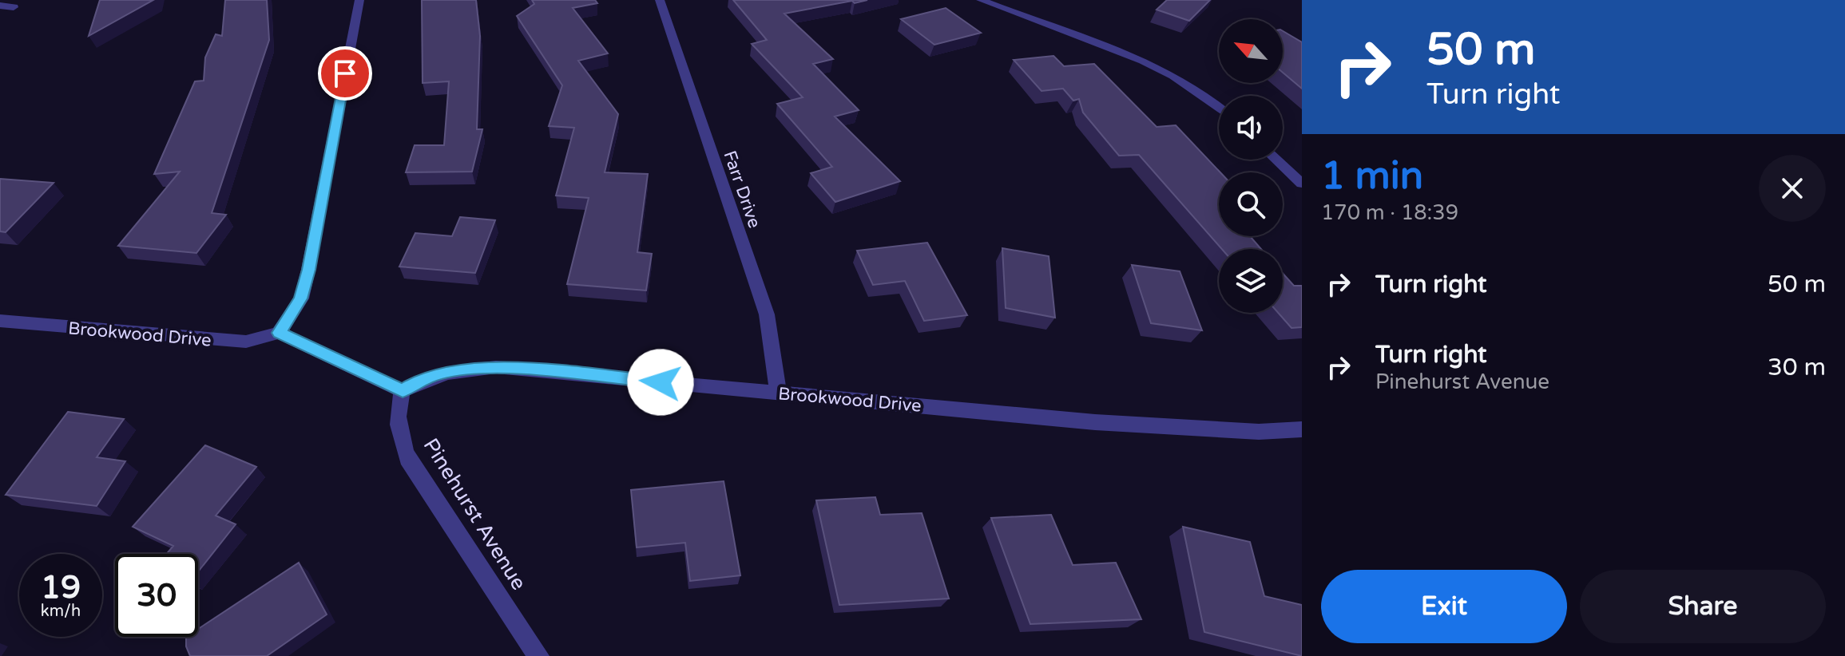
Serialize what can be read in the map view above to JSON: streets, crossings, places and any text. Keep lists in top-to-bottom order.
{
  "streets": {
    "street": ["Farr Drive", "Brookwood Drive", "Pinehurst Avenue"]
  },
  "crossings": [
    ["Farr Drive", "Brookwood Drive"],
    ["Brookwood Drive", "Pinehurst Avenue"]
  ],
  "north": "top left",
  "page": {
    "turn": ["50 m", "Turn right"],
    "heading": ["1 min", "170 m · 18:39"],
    "list": [
      {
        "name": "Turn right",
        "value": "50 m"
      },
      {
        "name": "Turn right",
        "note": "Pinehurst Avenue",
        "value": "30 m"
      }
    ],
    "speed": "19 km/h",
    "limit": "30",
    "buttons": ["Exit", "Share"]
  }
}
